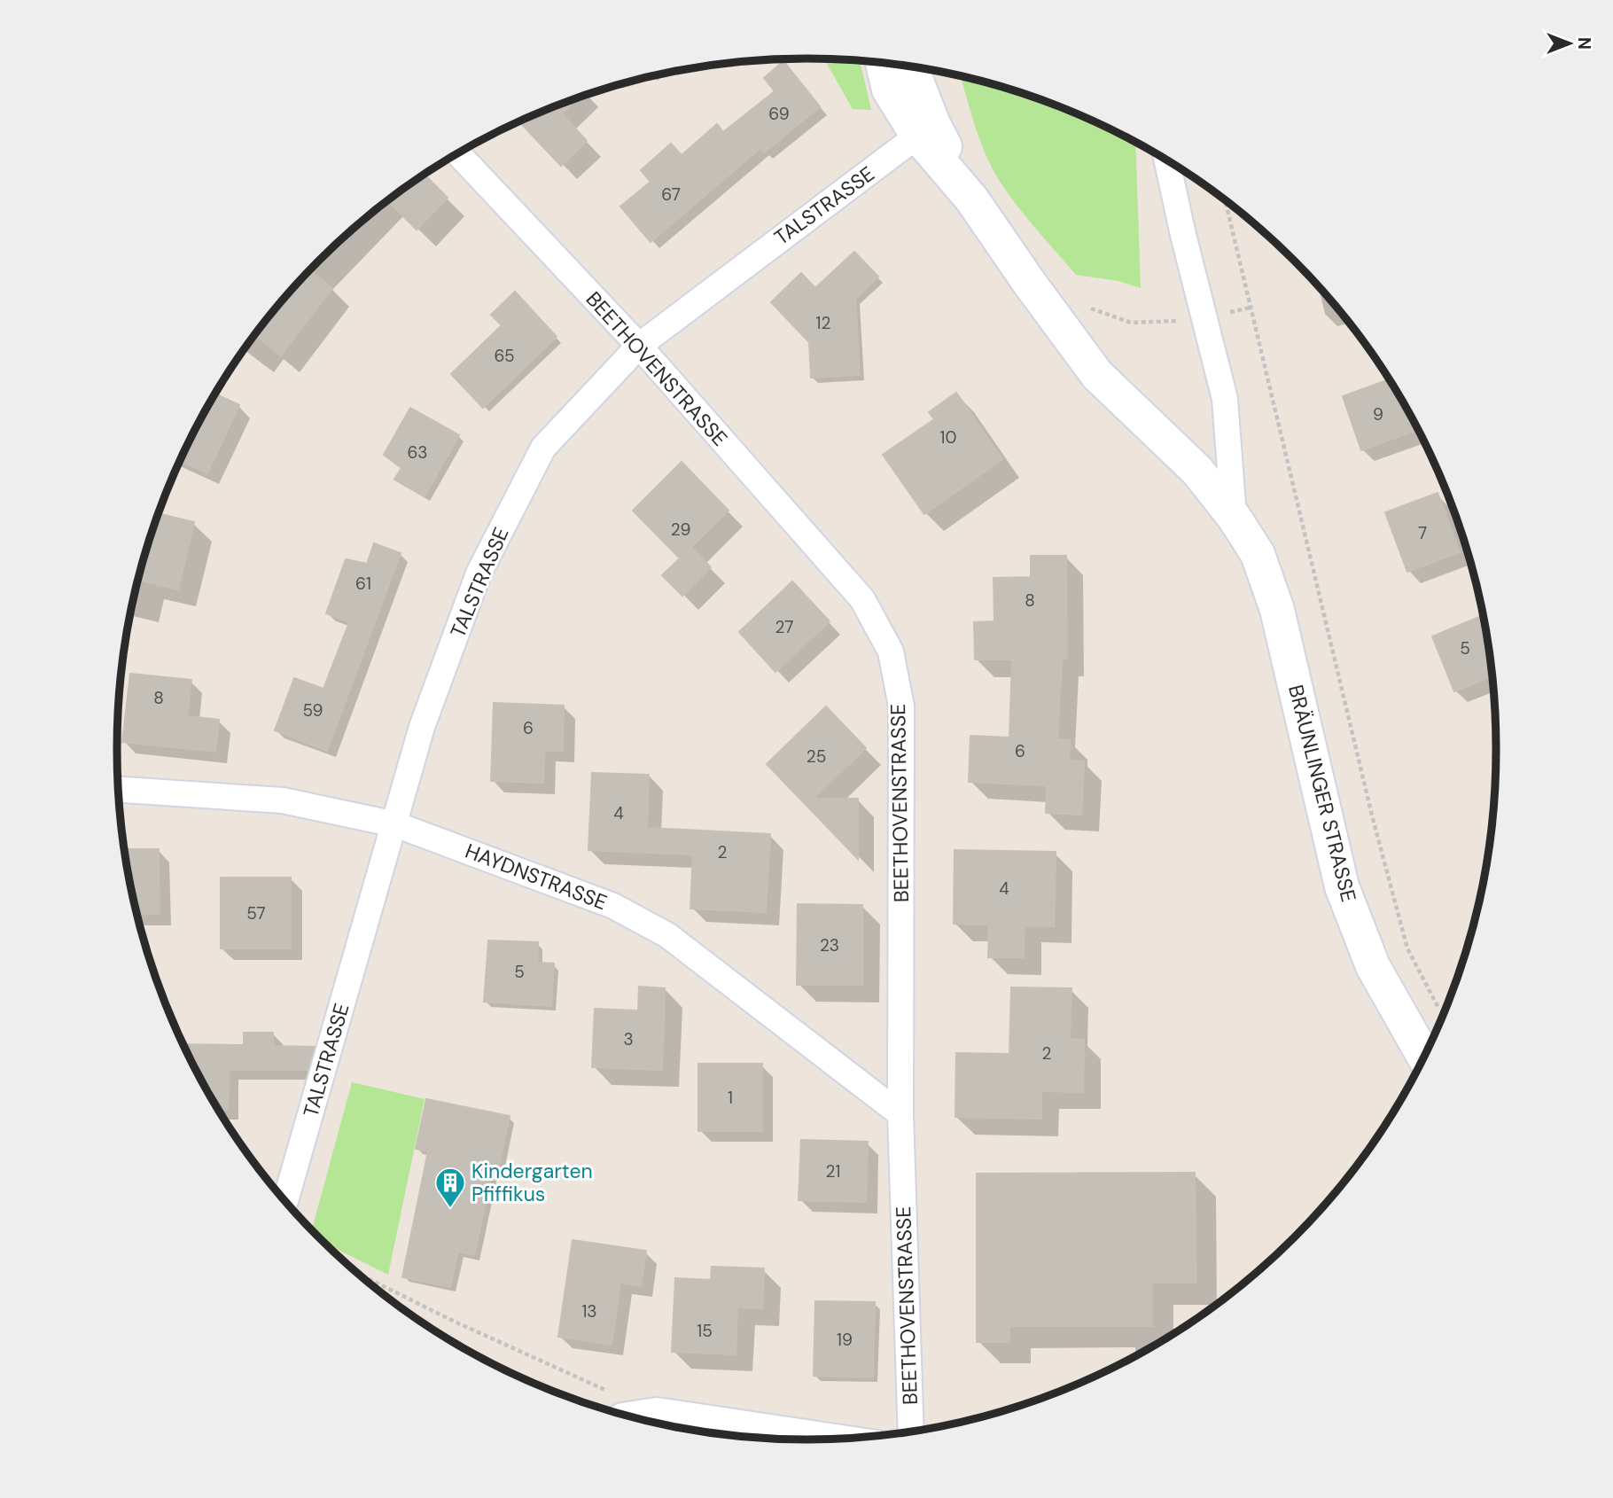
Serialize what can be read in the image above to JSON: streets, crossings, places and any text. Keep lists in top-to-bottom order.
{
  "streets": {
    "main road": ["BRÄUNLINGER STRASSE"],
    "street": ["TALSTRASSE", "BEETHOVENSTRASSE", "HAYDNSTRASSE"]
  },
  "crossings": [
    ["TALSTRASSE", "BEETHOVENSTRASSE"],
    ["TALSTRASSE", "BRÄUNLINGER STRASSE"],
    ["TALSTRASSE", "HAYDNSTRASSE"],
    ["BEETHOVENSTRASSE", "HAYDNSTRASSE"]
  ],
  "places": {
    "building": ["Kindergarten Pfiffikus"]
  },
  "house_numbers": [
    "69",
    "67",
    "12",
    "65",
    "9",
    "10",
    "63",
    "29",
    "7",
    "61",
    "8",
    "27",
    "5",
    "8",
    "59",
    "6",
    "6",
    "25",
    "4",
    "2",
    "4",
    "57",
    "23",
    "5",
    "3",
    "2",
    "1",
    "21",
    "13",
    "15",
    "19"
  ],
  "north": "right"
}
